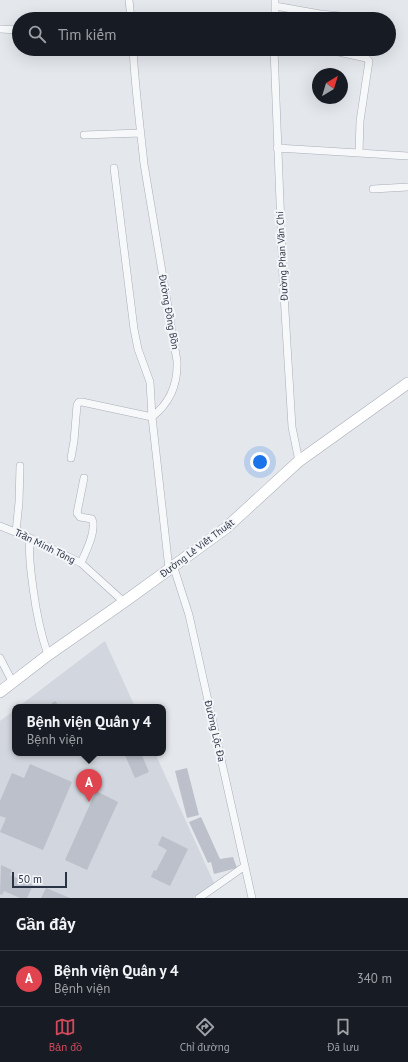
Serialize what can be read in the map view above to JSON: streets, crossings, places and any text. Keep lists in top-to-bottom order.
{
  "streets": {
    "main road": ["Đường Lê Viết Thuật"],
    "street": [
      "Đường Phan Văn Chí",
      "Đường Đồng Bồn",
      "Trần Minh Tông",
      "Đường Lộc Đa"
    ]
  },
  "crossings": [
    ["Đường Phan Văn Chí", "Đường Lê Viết Thuật"],
    ["Trần Minh Tông", "Đường Lê Viết Thuật"],
    ["Đường Lê Viết Thuật", "Đường Lộc Đa"]
  ],
  "scale_bar": "50 m",
  "north": "top right",
  "page": {
    "search": "Tìm kiếm",
    "popup": ["Bệnh viện Quân y 4", "Bệnh viện"],
    "pins": "A",
    "scale": "50 m",
    "heading": "Gần đây",
    "list": [
      {
        "mark": "A",
        "name": "Bệnh viện Quân y 4",
        "note": "Bệnh viện",
        "value": "340 m"
      }
    ],
    "nav": ["Bản đồ", "Chỉ đường", "Đã lưu"]
  }
}
